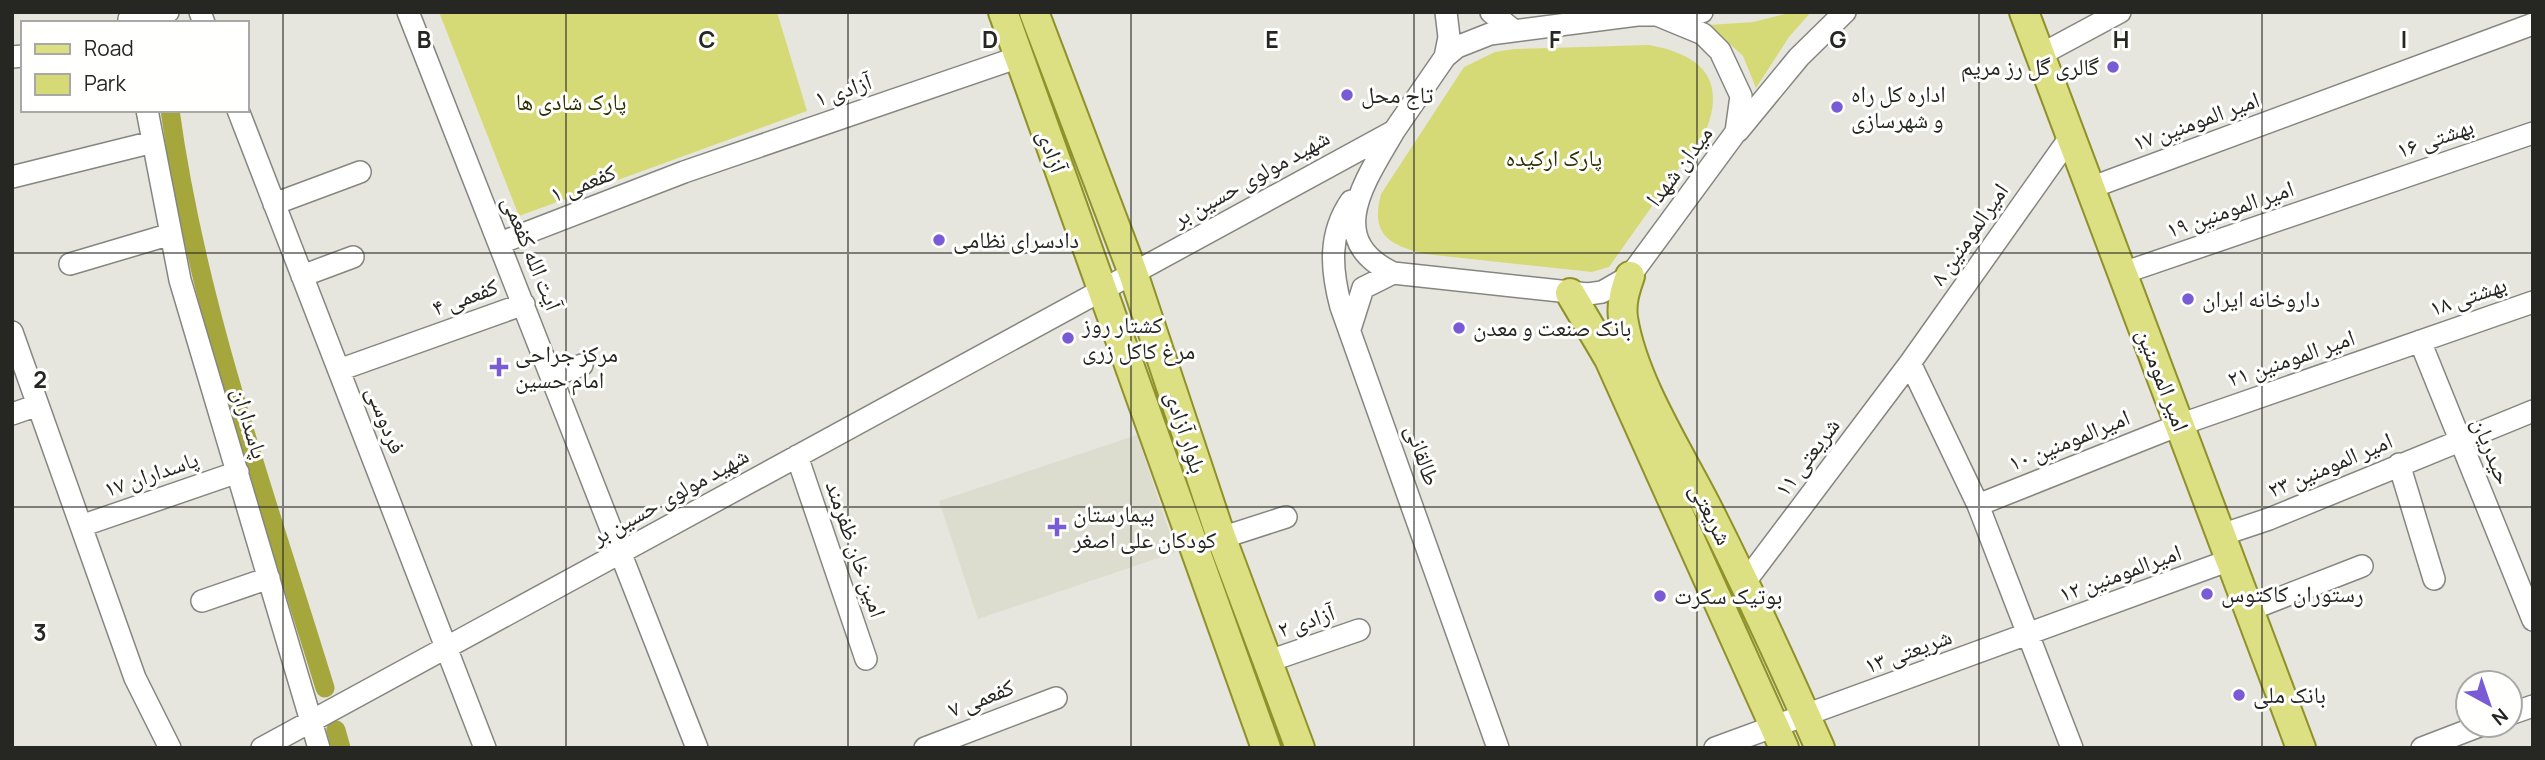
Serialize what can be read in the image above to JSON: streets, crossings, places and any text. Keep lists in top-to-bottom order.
{
  "streets": {
    "main road": [
      "آزادی",
      "امیر المومنین",
      "بلوار آزادی",
      "شریعتی"
    ],
    "street": [
      "آزادی ۱",
      "امیر المومنین ۱۷",
      "بهشتی ۱۶",
      "میدان شهدا",
      "شهید مولوی حسین بر",
      "کفعمی ۱",
      "امیر المومنین ۱۹",
      "امیرالمومنین ۸",
      "آیت الله کفعمی",
      "بهشتی ۱۸",
      "کفعمی ۴",
      "امیر المومنین ۲۱",
      "فردوسی",
      "پاسداران",
      "امیرالمومنین ۱۰",
      "حیدریان",
      "طالقانی",
      "شریعتی ۱۱",
      "امیر المومنین ۲۳",
      "پاسداران ۱۷",
      "امین خان ظفرمند",
      "امیرالمومنین ۱۲",
      "آزادی ۲",
      "شریعتی ۱۳",
      "کفعمی ۷"
    ]
  },
  "crossings": [
    ["آزادی ۱", "آزادی"],
    ["آزادی ۱", "کفعمی ۱"],
    ["امیر المومنین ۱۷", "امیر المومنین"],
    ["بهشتی ۱۶", "امیر المومنین ۱۹"],
    ["آزادی", "شهید مولوی حسین بر"],
    ["آزادی", "بلوار آزادی"],
    ["میدان شهدا", "شهید مولوی حسین بر"],
    ["میدان شهدا", "طالقانی"],
    ["میدان شهدا", "شریعتی"],
    ["شهید مولوی حسین بر", "آیت الله کفعمی"],
    ["شهید مولوی حسین بر", "فردوسی"],
    ["شهید مولوی حسین بر", "پاسداران"],
    ["شهید مولوی حسین بر", "بلوار آزادی"],
    ["شهید مولوی حسین بر", "امین خان ظفرمند"],
    ["کفعمی ۱", "آیت الله کفعمی"],
    ["امیر المومنین ۱۹", "امیر المومنین"],
    ["امیرالمومنین ۸", "امیر المومنین"],
    ["امیرالمومنین ۸", "شریعتی ۱۱"],
    ["آیت الله کفعمی", "کفعمی ۴"],
    ["بهشتی ۱۸", "امیر المومنین ۲۱"],
    ["بهشتی ۱۸", "حیدریان"],
    ["کفعمی ۴", "فردوسی"],
    ["امیر المومنین ۲۱", "امیر المومنین"],
    ["امیر المومنین ۲۱", "امیرالمومنین ۱۰"],
    ["امیر المومنین ۲۱", "حیدریان"],
    ["امیر المومنین", "امیرالمومنین ۱۰"],
    ["امیر المومنین", "امیر المومنین ۲۳"],
    ["امیر المومنین", "امیرالمومنین ۱۲"],
    ["پاسداران", "پاسداران ۱۷"],
    ["بلوار آزادی", "آزادی ۲"],
    ["حیدریان", "امیر المومنین ۲۳"],
    ["شریعتی ۱۱", "شریعتی"],
    ["امیر المومنین ۲۳", "امیرالمومنین ۱۲"],
    ["شریعتی", "شریعتی ۱۳"],
    ["امیرالمومنین ۱۲", "شریعتی ۱۳"]
  ],
  "parks": ["پارک شادی ها", "پارک ارکیده"],
  "places": {
    "other": [
      "گالری گل رز مریم",
      "تاج محل",
      "اداره کل راه و شهرسازی",
      "دادسرای نظامی",
      "داروخانه ایران",
      "بانک صنعت و معدن",
      "کشتار روز مرغ کاکل زری",
      "رستوران کاکتوس",
      "بوتیک سکرت",
      "بانک ملی"
    ],
    "health": ["مرکز جراحی امام حسین", "بیمارستان کودکان علی اصغر"]
  },
  "legend": ["Road", "Park"],
  "north": "bottom right",
  "grid": {
    "columns": [
      "B",
      "C",
      "D",
      "E",
      "F",
      "G",
      "H",
      "I"
    ],
    "rows": ["2", "3"]
  }
}
